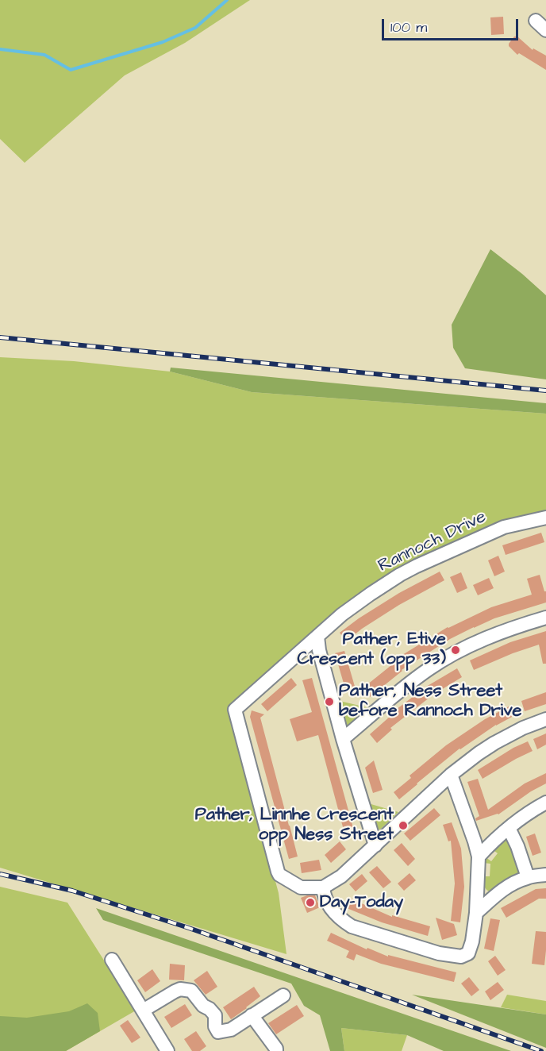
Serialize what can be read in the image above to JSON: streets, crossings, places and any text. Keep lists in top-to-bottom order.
{
  "streets": {
    "street": ["Rannoch Drive"]
  },
  "places": [
    "Pather, Etive Crescent (opp 33)",
    "Pather, Ness Street before Rannoch Drive",
    "Pather, Linnhe Crescent opp Ness Street",
    "Day-Today"
  ],
  "scale_bar": "100 m"
}
